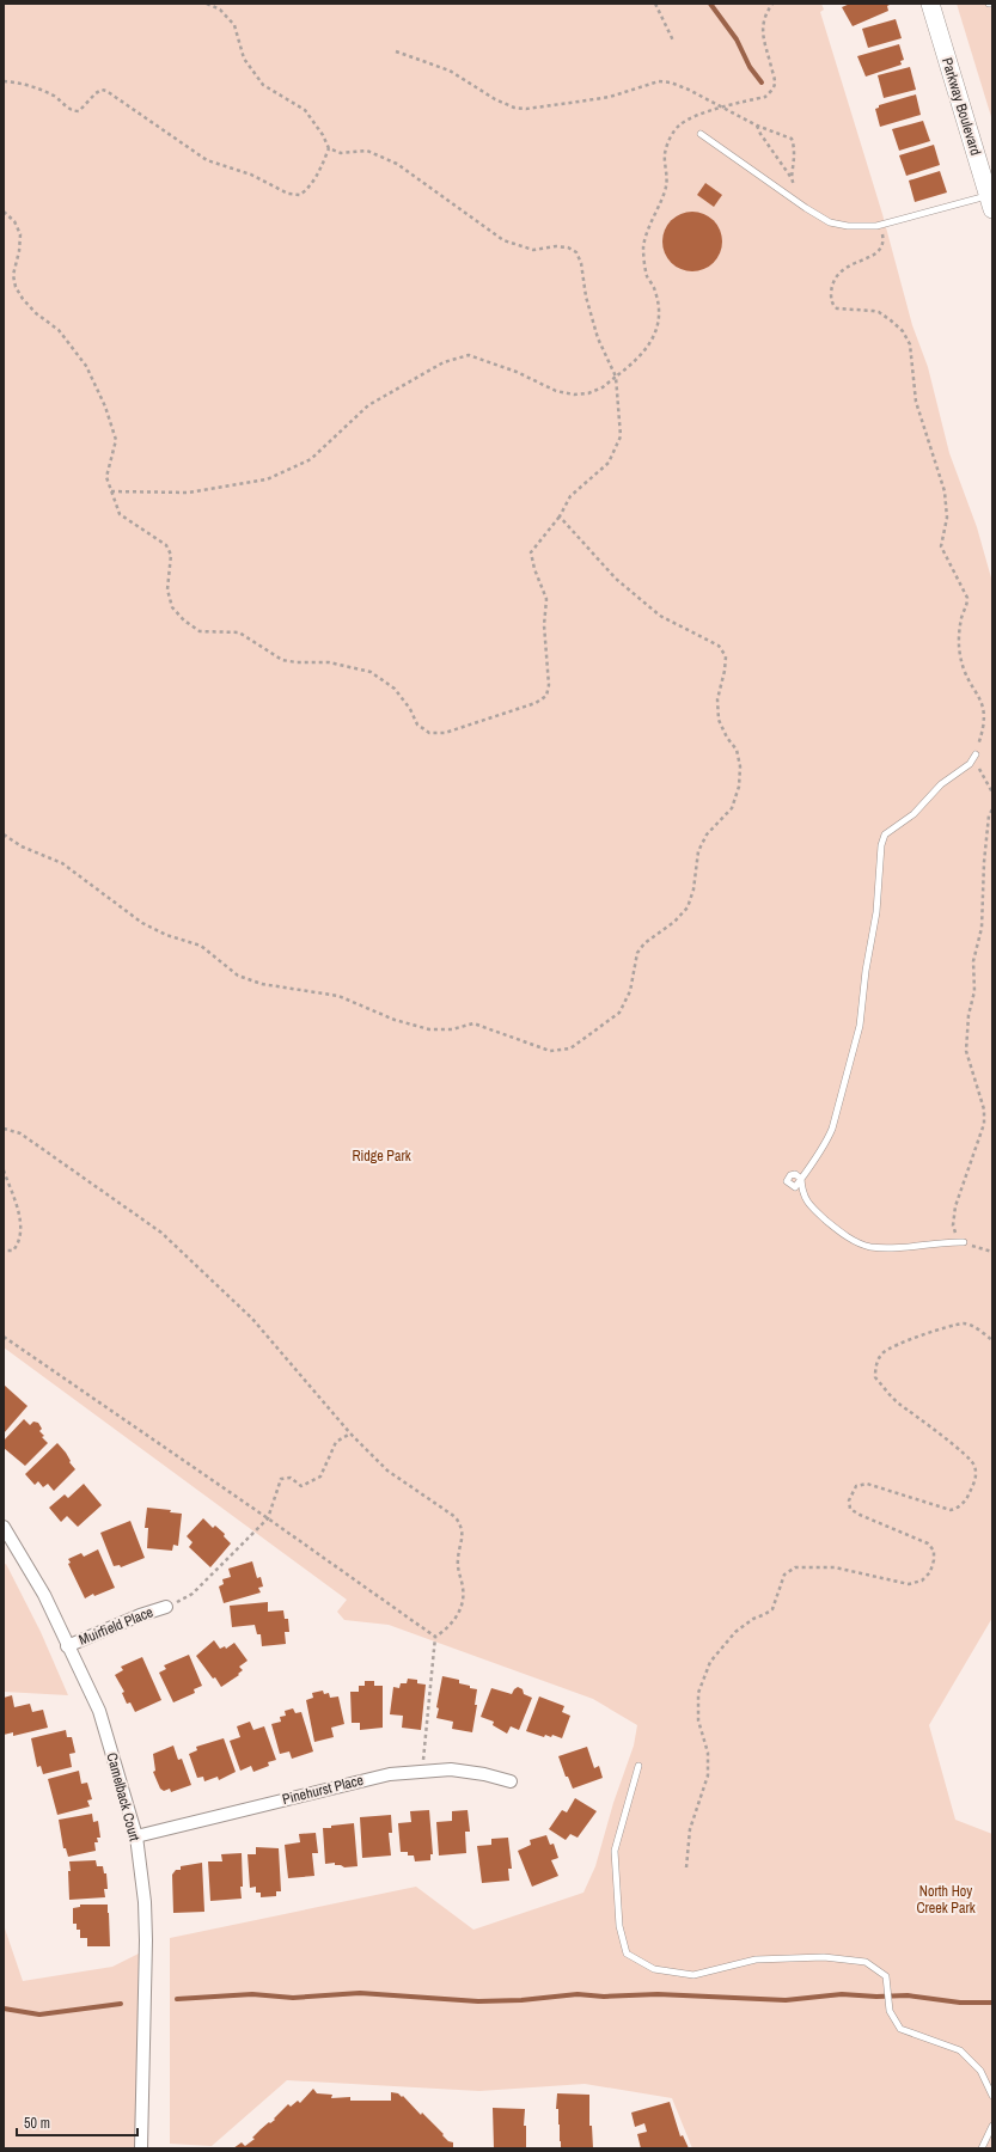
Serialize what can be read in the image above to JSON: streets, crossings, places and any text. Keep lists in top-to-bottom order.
{
  "streets": {
    "street": [
      "Parkway Boulevard",
      "Muirfield Place",
      "Pinehurst Place",
      "Camelback Court"
    ]
  },
  "crossings": [
    ["Muirfield Place", "Camelback Court"],
    ["Pinehurst Place", "Camelback Court"]
  ],
  "parks": ["Ridge Park", "North Hoy Creek Park"],
  "scale_bar": "50 m"
}
